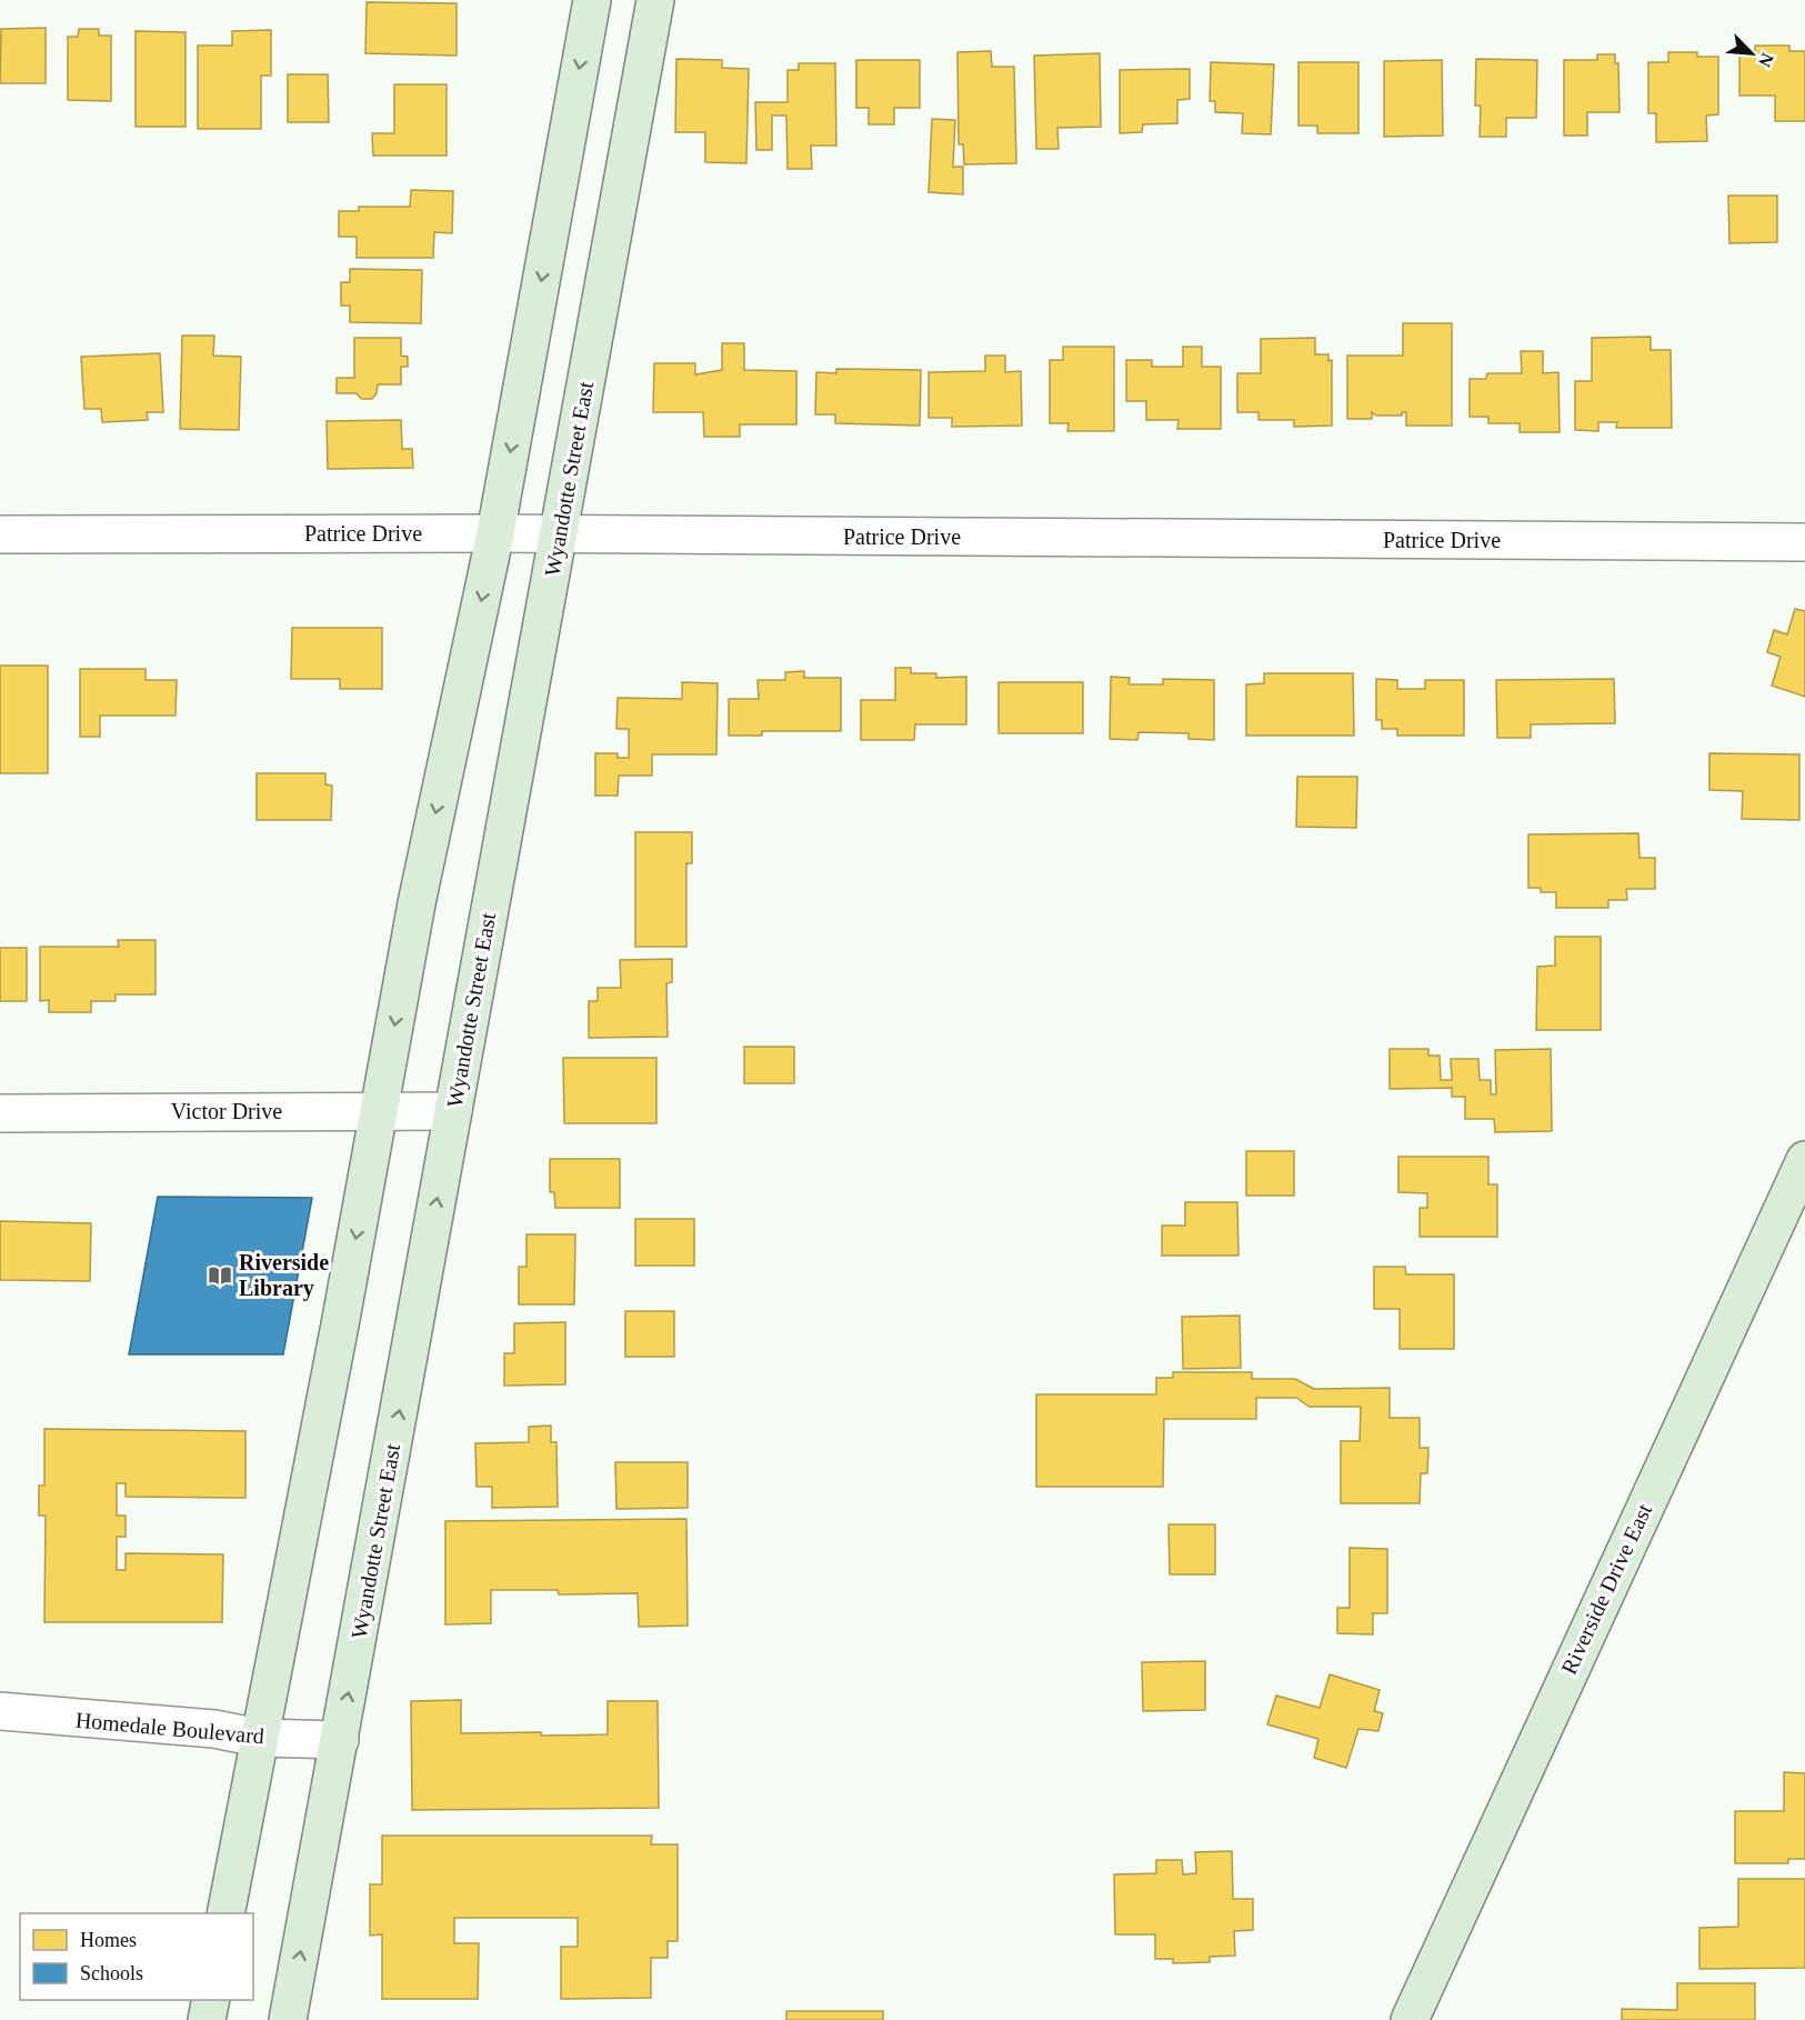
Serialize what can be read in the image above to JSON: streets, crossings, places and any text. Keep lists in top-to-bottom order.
{
  "streets": {
    "main road": ["Wyandotte Street East", "Riverside Drive East"],
    "street": ["Patrice Drive", "Victor Drive", "Homedale Boulevard"]
  },
  "crossings": [
    ["Wyandotte Street East", "Patrice Drive"],
    ["Wyandotte Street East", "Victor Drive"],
    ["Wyandotte Street East", "Homedale Boulevard"]
  ],
  "places": {
    "library": ["Riverside Library"]
  },
  "legend": ["Homes", "Schools"],
  "north": "bottom right"
}
